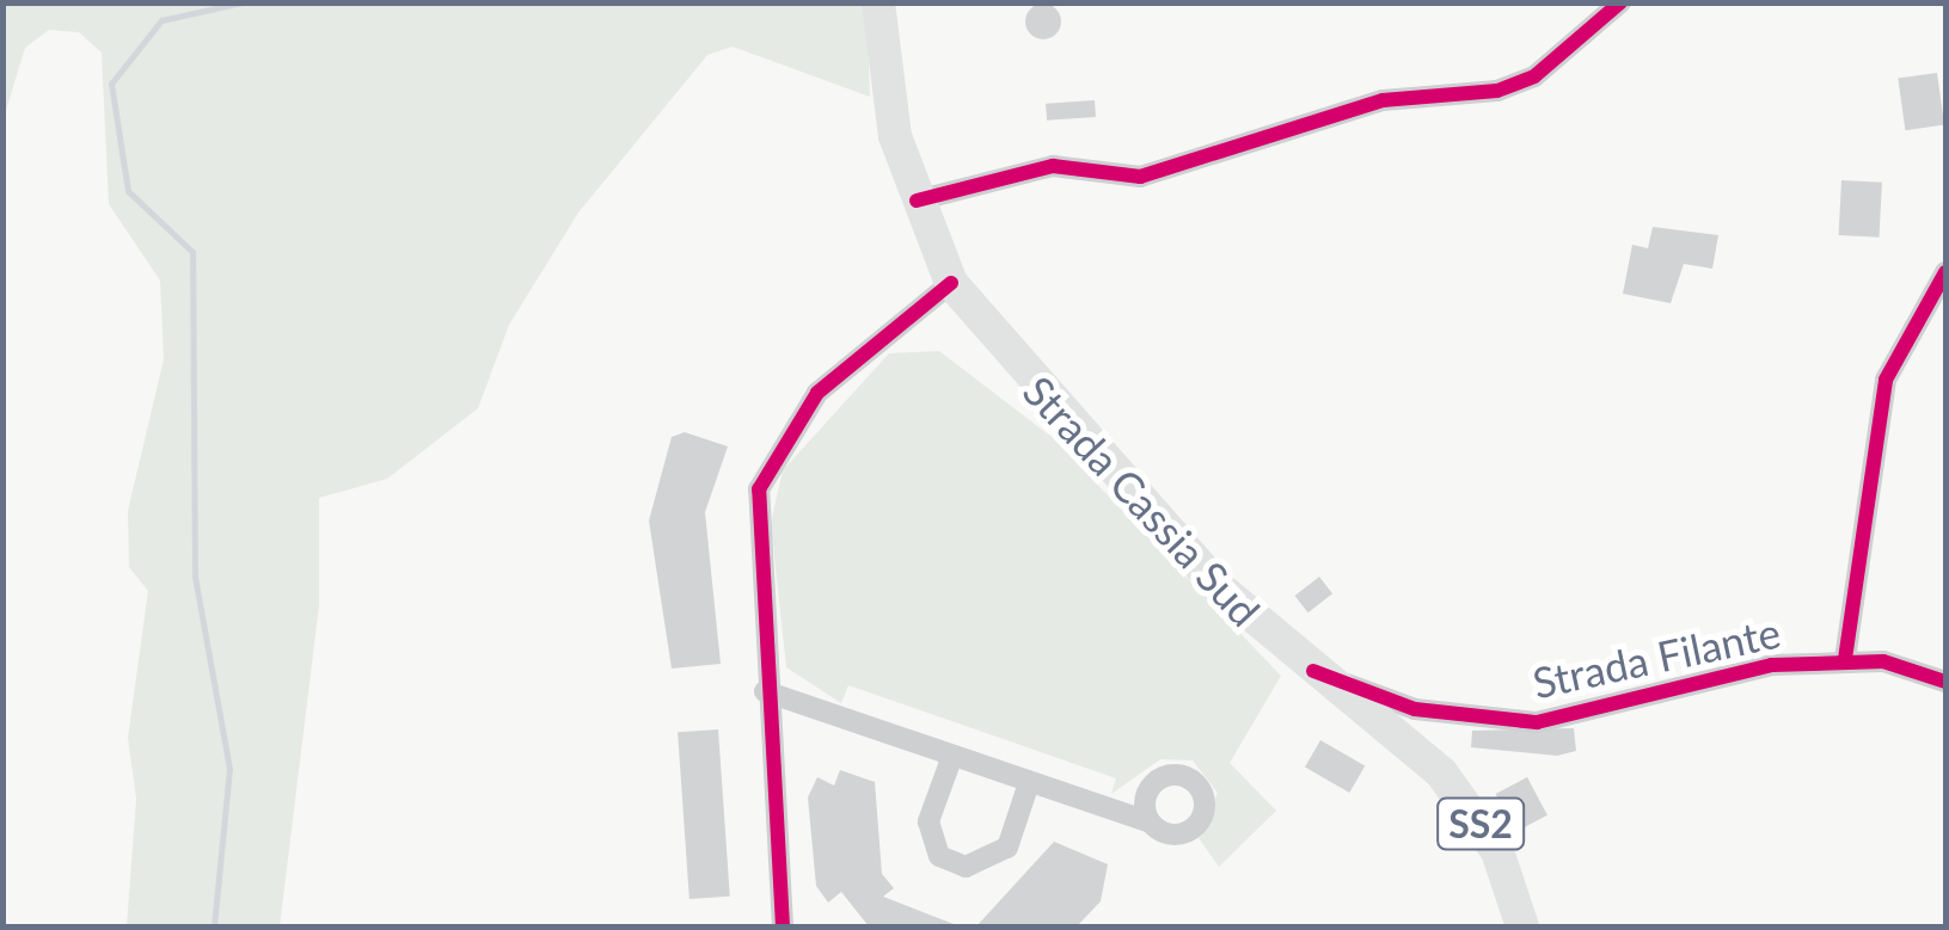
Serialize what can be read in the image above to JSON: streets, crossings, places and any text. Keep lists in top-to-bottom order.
{
  "streets": {
    "main road": ["Strada Cassia Sud", "SS2"],
    "street": ["Strada Filante"]
  },
  "crossings": [
    ["Strada Cassia Sud", "Strada Filante"]
  ]
}
